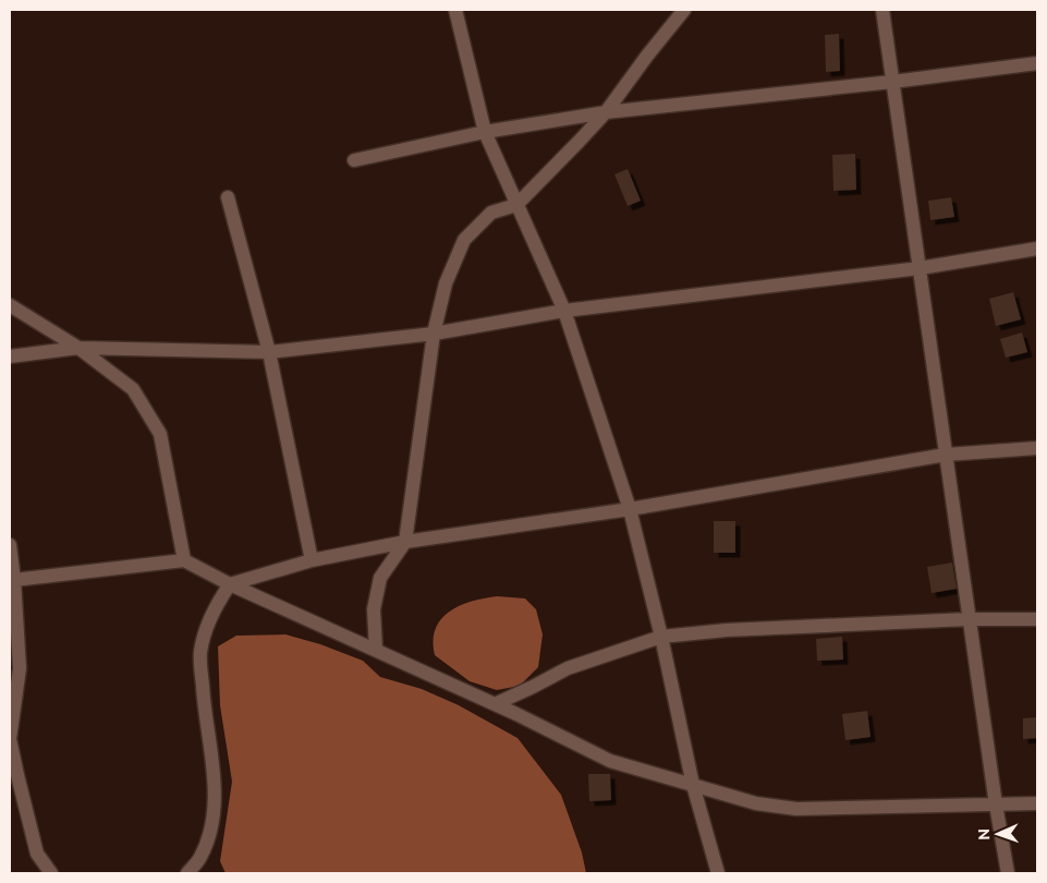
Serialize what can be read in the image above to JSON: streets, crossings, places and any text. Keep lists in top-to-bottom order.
{
  "north": "left"
}
